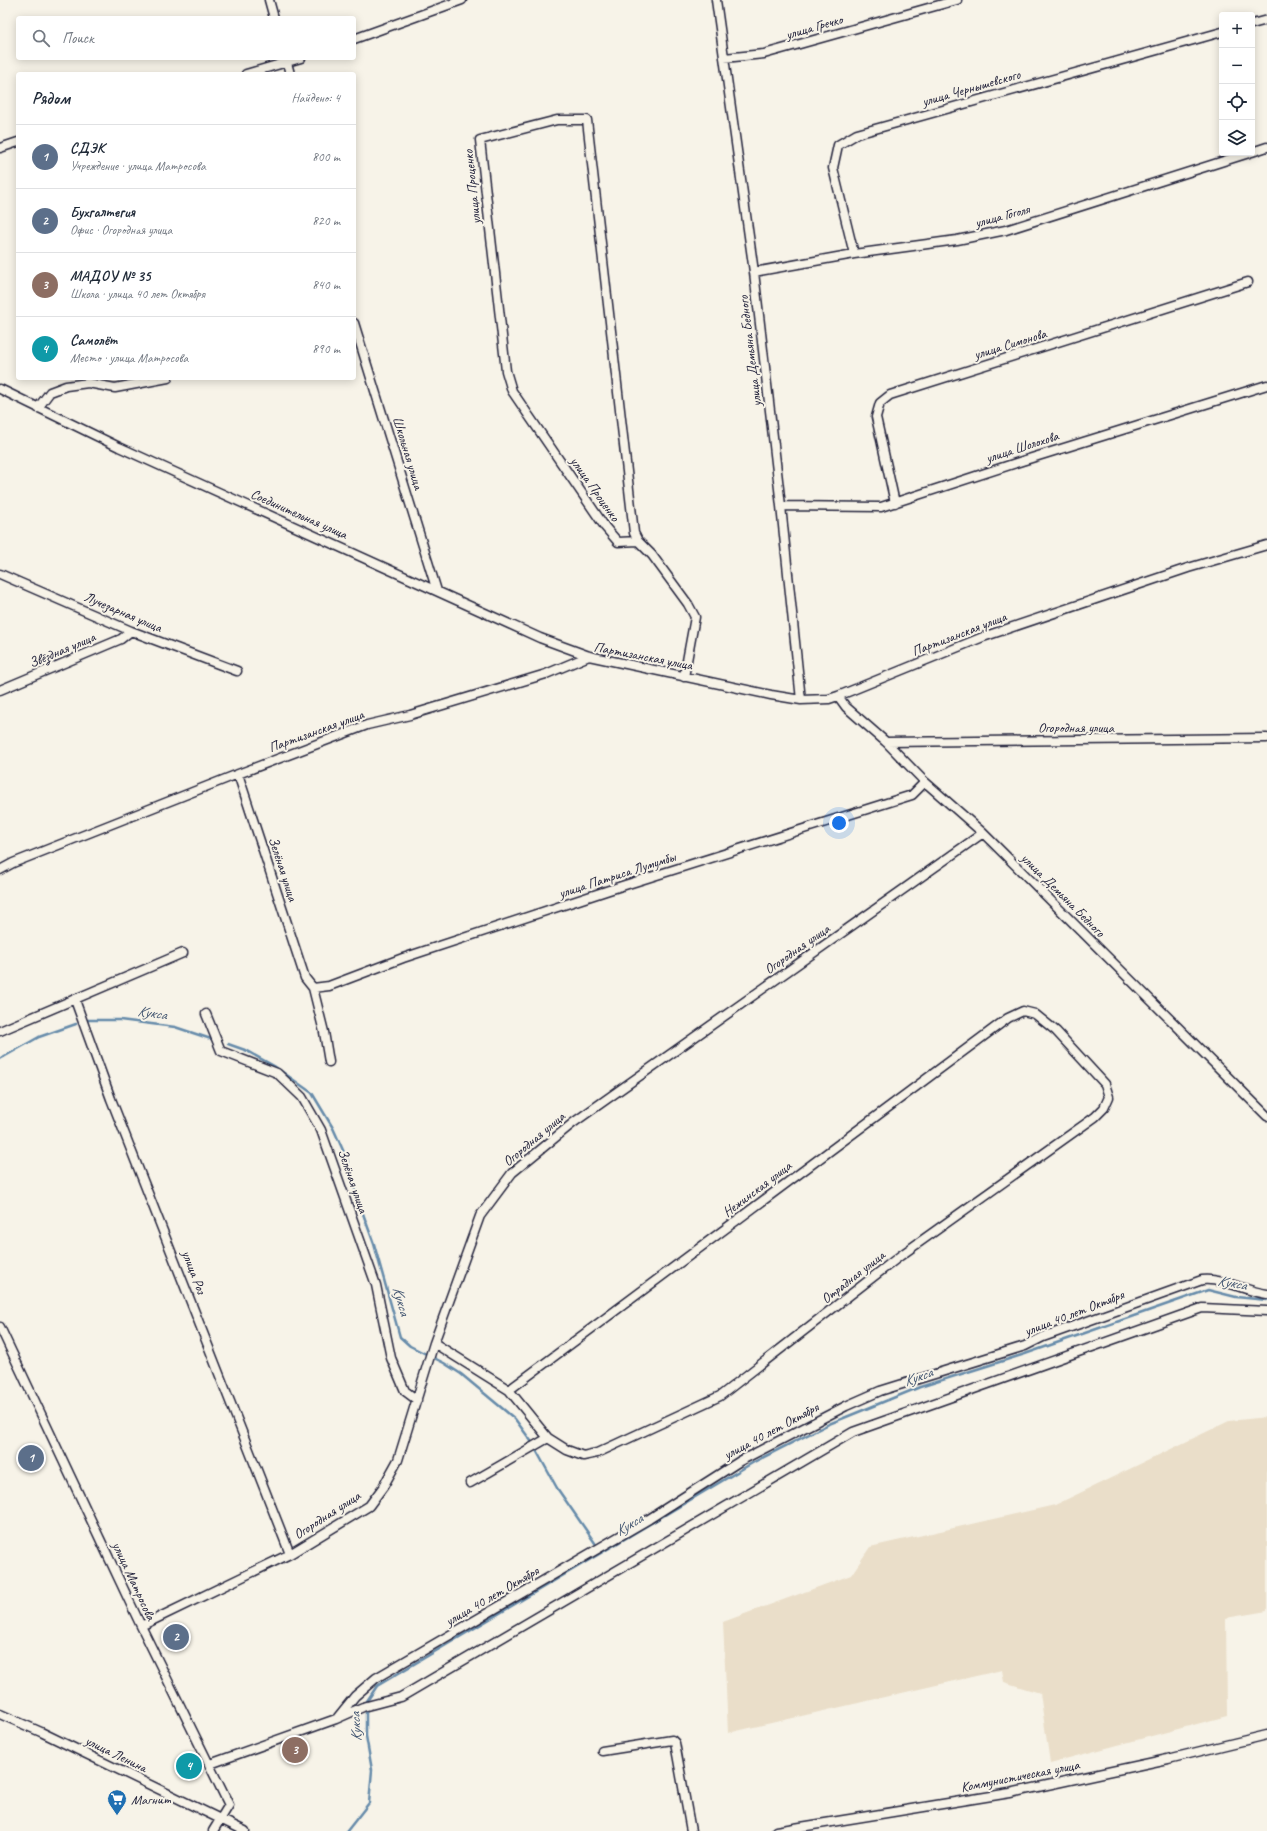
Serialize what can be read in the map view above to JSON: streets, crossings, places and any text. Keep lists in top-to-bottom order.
{
  "streets": {
    "street": [
      "улица Гречко",
      "улица Чернышевского",
      "улица Проценко",
      "улица Гоголя",
      "улица Симонова",
      "улица Демьяна Бедного",
      "улица Шолохова",
      "Школьная улица",
      "Соединительная улица",
      "Лучезарная улица",
      "Партизанская улица",
      "Звёздная улица",
      "Огородная улица",
      "Зелёная улица",
      "улица Патриса Лумумбы",
      "Нежинская улица",
      "улица Роз",
      "Отрадная улица",
      "улица 40 лет Октября",
      "улица Матросова",
      "улица Ленина",
      "Коммунистическая улица"
    ]
  },
  "crossings": [
    ["улица Гречко", "улица Демьяна Бедного"],
    ["улица Чернышевского", "улица Гоголя"],
    ["улица Проценко", "Партизанская улица"],
    ["улица Гоголя", "улица Демьяна Бедного"],
    ["улица Симонова", "улица Шолохова"],
    ["улица Демьяна Бедного", "улица Шолохова"],
    ["улица Демьяна Бедного", "Партизанская улица"],
    ["улица Демьяна Бедного", "Огородная улица"],
    ["улица Демьяна Бедного", "улица Патриса Лумумбы"],
    ["Школьная улица", "Соединительная улица"],
    ["Соединительная улица", "Партизанская улица"],
    ["Лучезарная улица", "Звёздная улица"],
    ["Партизанская улица", "Зелёная улица"],
    ["Огородная улица", "Зелёная улица"],
    ["Огородная улица", "улица Роз"],
    ["Огородная улица", "улица Матросова"],
    ["Зелёная улица", "улица Патриса Лумумбы"],
    ["Нежинская улица", "Отрадная улица"],
    ["улица Матросова", "улица Ленина"]
  ],
  "water": ["Кукса"],
  "places": {
    "supermarket": ["Магнит"]
  },
  "page": {
    "map_buttons": ["+", "−"],
    "search": "Поиск",
    "heading": ["Рядом", "Найдено: 4"],
    "list": [
      {
        "mark": "1",
        "name": "СДЭК",
        "note": "Учреждение · улица Матросова",
        "value": "800 m"
      },
      {
        "mark": "2",
        "name": "Бухгалтегия",
        "note": "Офис · Огородная улица",
        "value": "820 m"
      },
      {
        "mark": "3",
        "name": "МАДОУ № 35",
        "note": "Школа · улица 40 лет Октября",
        "value": "840 m"
      },
      {
        "mark": "4",
        "name": "Самолёт",
        "note": "Место · улица Матросова",
        "value": "890 m"
      }
    ],
    "pins": [
      "1",
      "2",
      "3",
      "4"
    ]
  }
}
